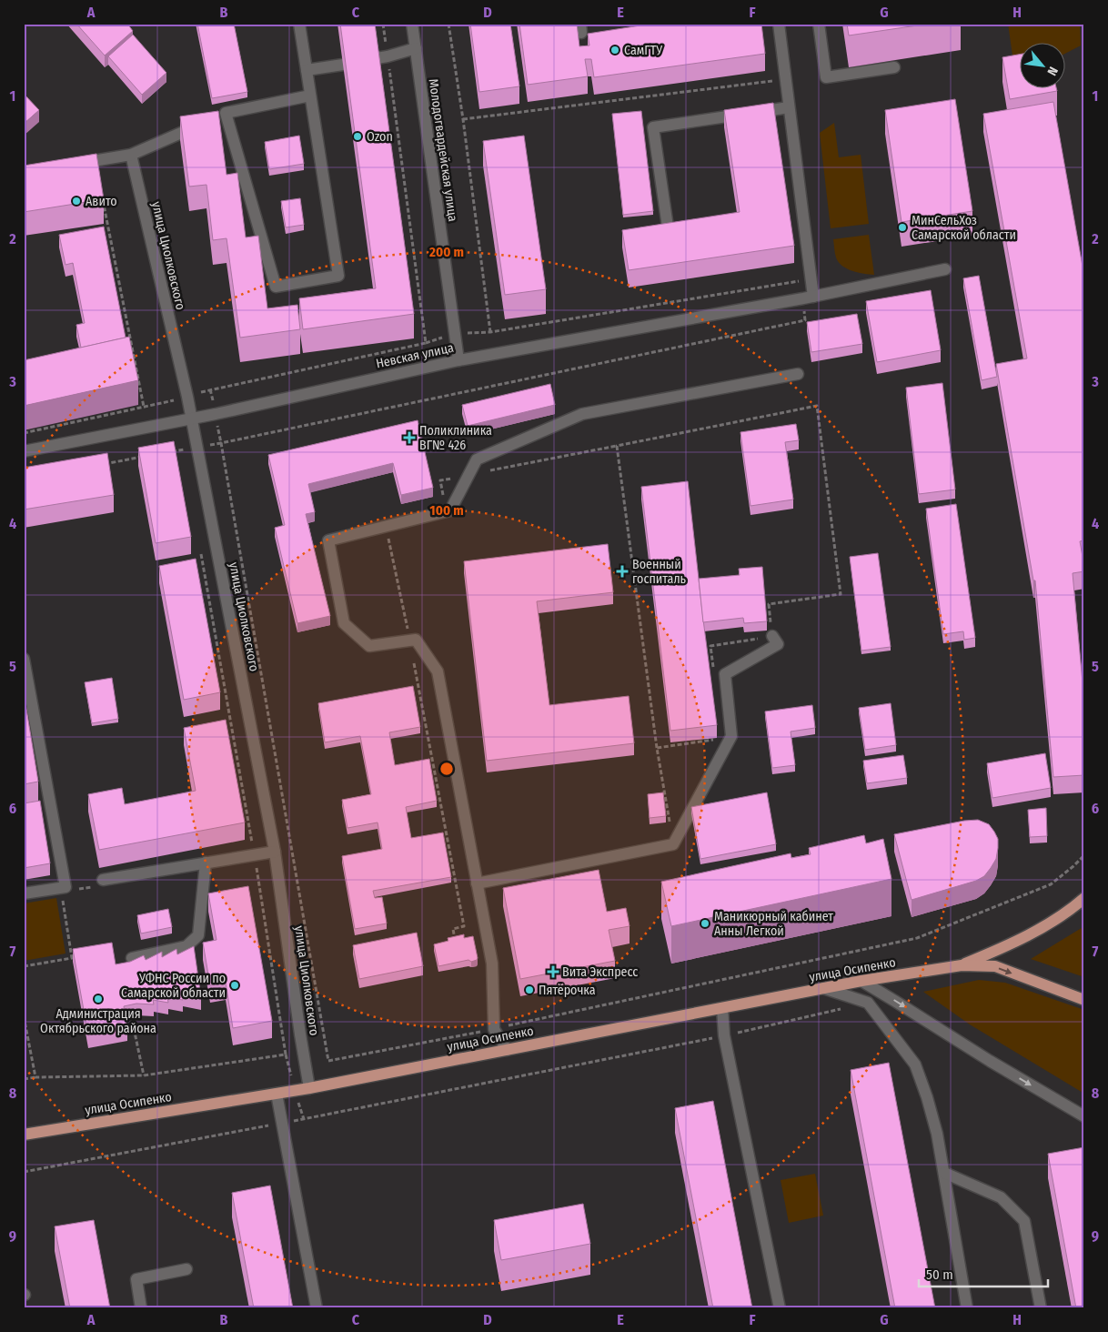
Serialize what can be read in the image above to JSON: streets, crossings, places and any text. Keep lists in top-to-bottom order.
{
  "streets": {
    "main road": ["улица Осипенко"],
    "street": ["Молодогвардейская улица", "улица Циолковского", "Невская улица"]
  },
  "crossings": [
    ["Молодогвардейская улица", "Невская улица"],
    ["улица Циолковского", "Невская улица"],
    ["улица Циолковского", "улица Осипенко"]
  ],
  "places": {
    "other": [
      "СамГТУ",
      "Ozon",
      "Авито",
      "МинСельХоз Самарской области",
      "Маникюрный кабинет Анны Легкой",
      "УФНС России по Самарской области",
      "Пятёрочка",
      "Администрация Октябрьского района"
    ],
    "health": ["Поликлиника ВГ№ 426", "Военный госпиталь", "Вита Экспресс"]
  },
  "scale_bar": "50 m",
  "north": "bottom right",
  "grid": {
    "columns": [
      "A",
      "B",
      "C",
      "D",
      "E",
      "F",
      "G",
      "H"
    ],
    "rows": [
      "1",
      "2",
      "3",
      "4",
      "5",
      "6",
      "7",
      "8",
      "9"
    ]
  },
  "rings": ["200 m", "100 m"]
}
